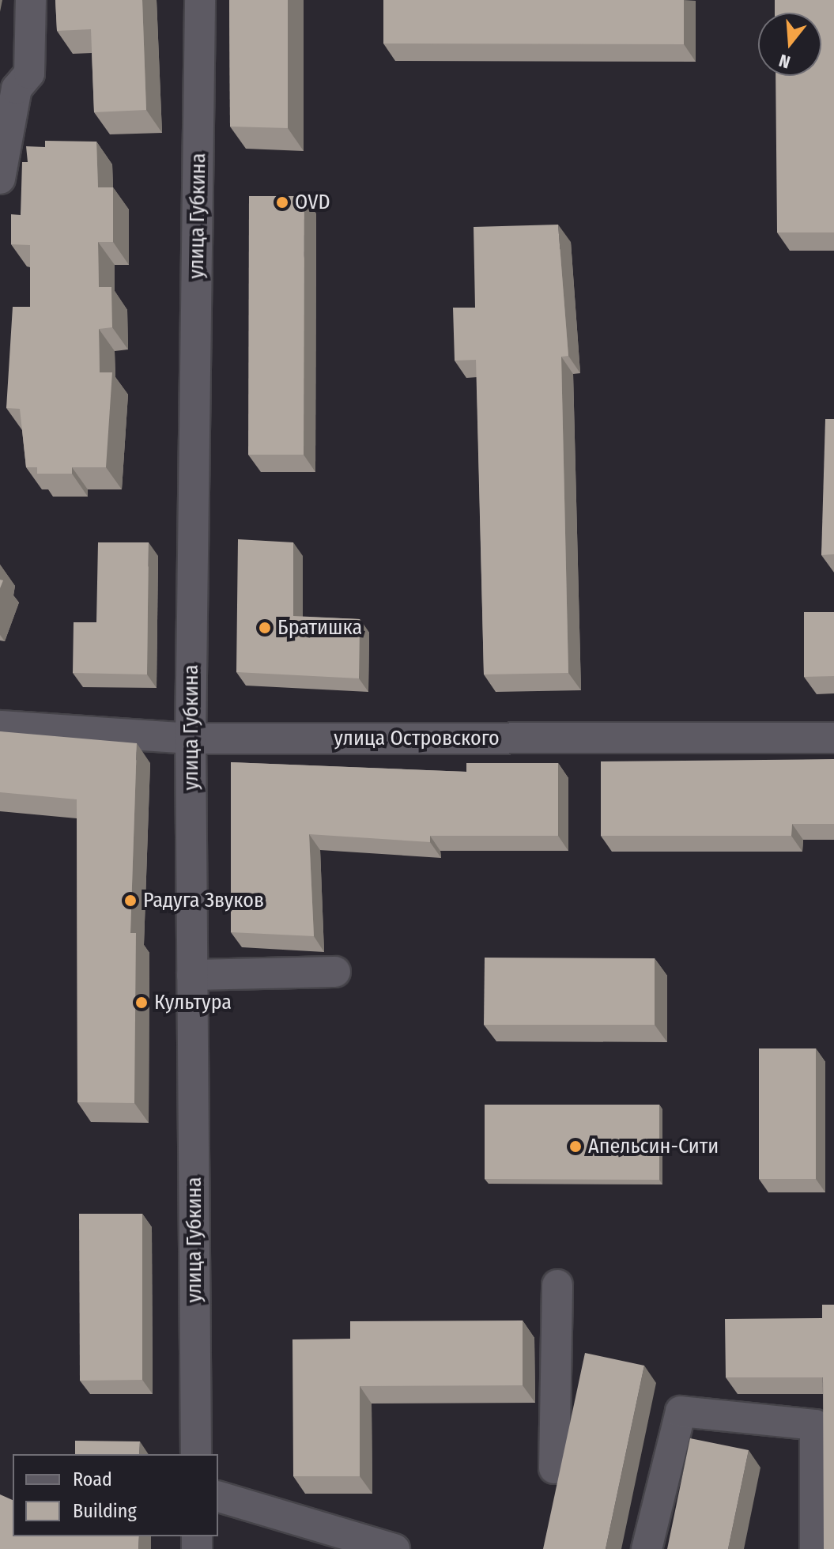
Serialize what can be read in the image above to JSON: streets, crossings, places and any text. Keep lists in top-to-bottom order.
{
  "streets": {
    "street": ["улица Губкина", "улица Островского"]
  },
  "crossings": [
    ["улица Губкина", "улица Островского"]
  ],
  "places": [
    "OVD",
    "Братишка",
    "Радуга Звуков",
    "Культура",
    "Апельсин-Сити"
  ],
  "legend": ["Road", "Building"],
  "north": "bottom"
}
